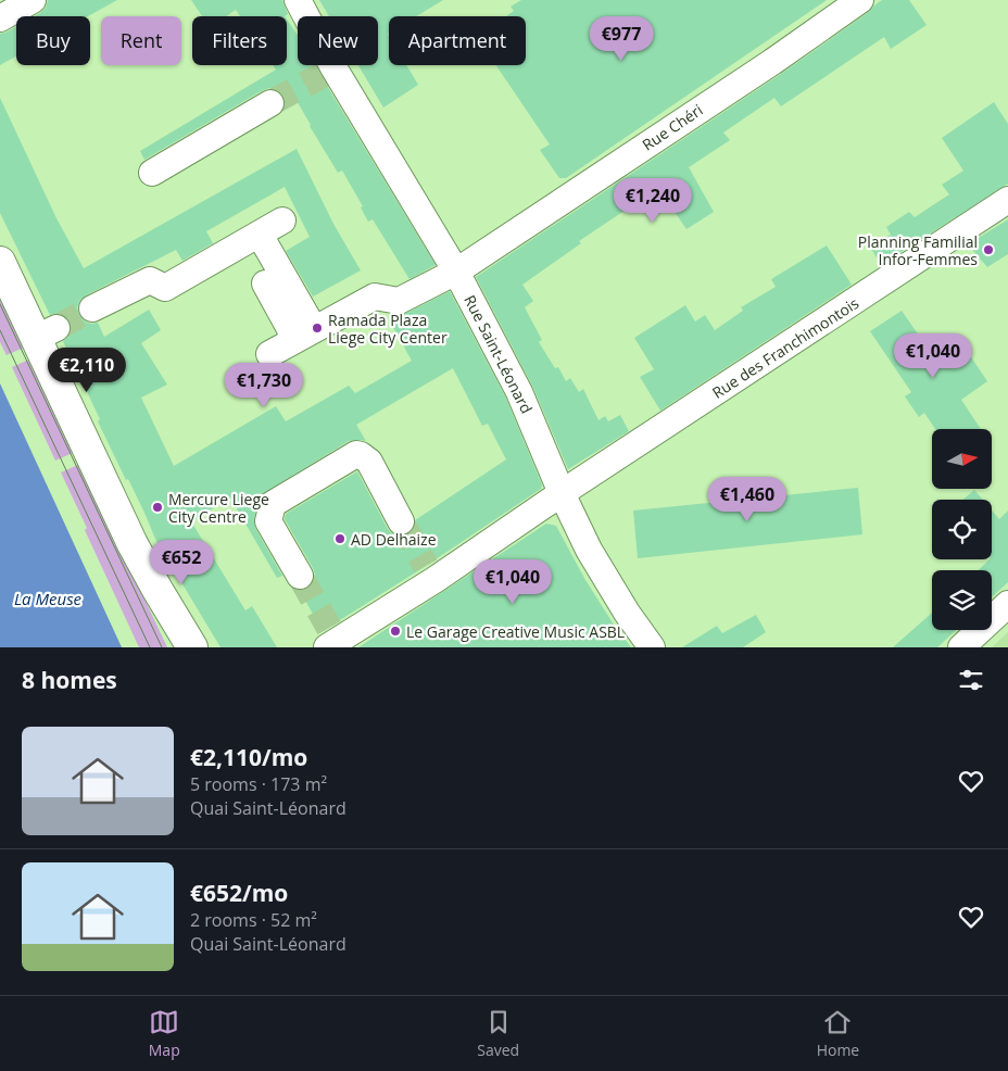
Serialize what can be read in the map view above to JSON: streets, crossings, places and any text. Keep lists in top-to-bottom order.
{
  "streets": {
    "street": ["Rue Chéri", "Rue des Franchimontois", "Rue Saint-Léonard"]
  },
  "crossings": [
    ["Rue Chéri", "Rue Saint-Léonard"],
    ["Rue des Franchimontois", "Rue Saint-Léonard"]
  ],
  "water": ["La Meuse"],
  "places": [
    "Planning Familial Infor-Femmes",
    "Ramada Plaza Liege City Center",
    "Mercure Liege City Centre",
    "AD Delhaize",
    "Le Garage Creative Music ASBL"
  ],
  "north": "right",
  "page": {
    "price": [
      "€977",
      "€1,240",
      "€1,040",
      "€2,110",
      "€1,730",
      "€1,460",
      "€652",
      "€1,040"
    ],
    "chip": [
      "Buy",
      "Rent",
      "Filters",
      "New",
      "Apartment"
    ],
    "heading": "8 homes",
    "list": [
      {
        "name": "€2,110/mo",
        "note": "5 rooms · 173 m² · Quai Saint-Léonard"
      },
      {
        "name": "€652/mo",
        "note": "2 rooms · 52 m² · Quai Saint-Léonard"
      }
    ],
    "tabs": ["Map", "Saved", "Home"]
  }
}
